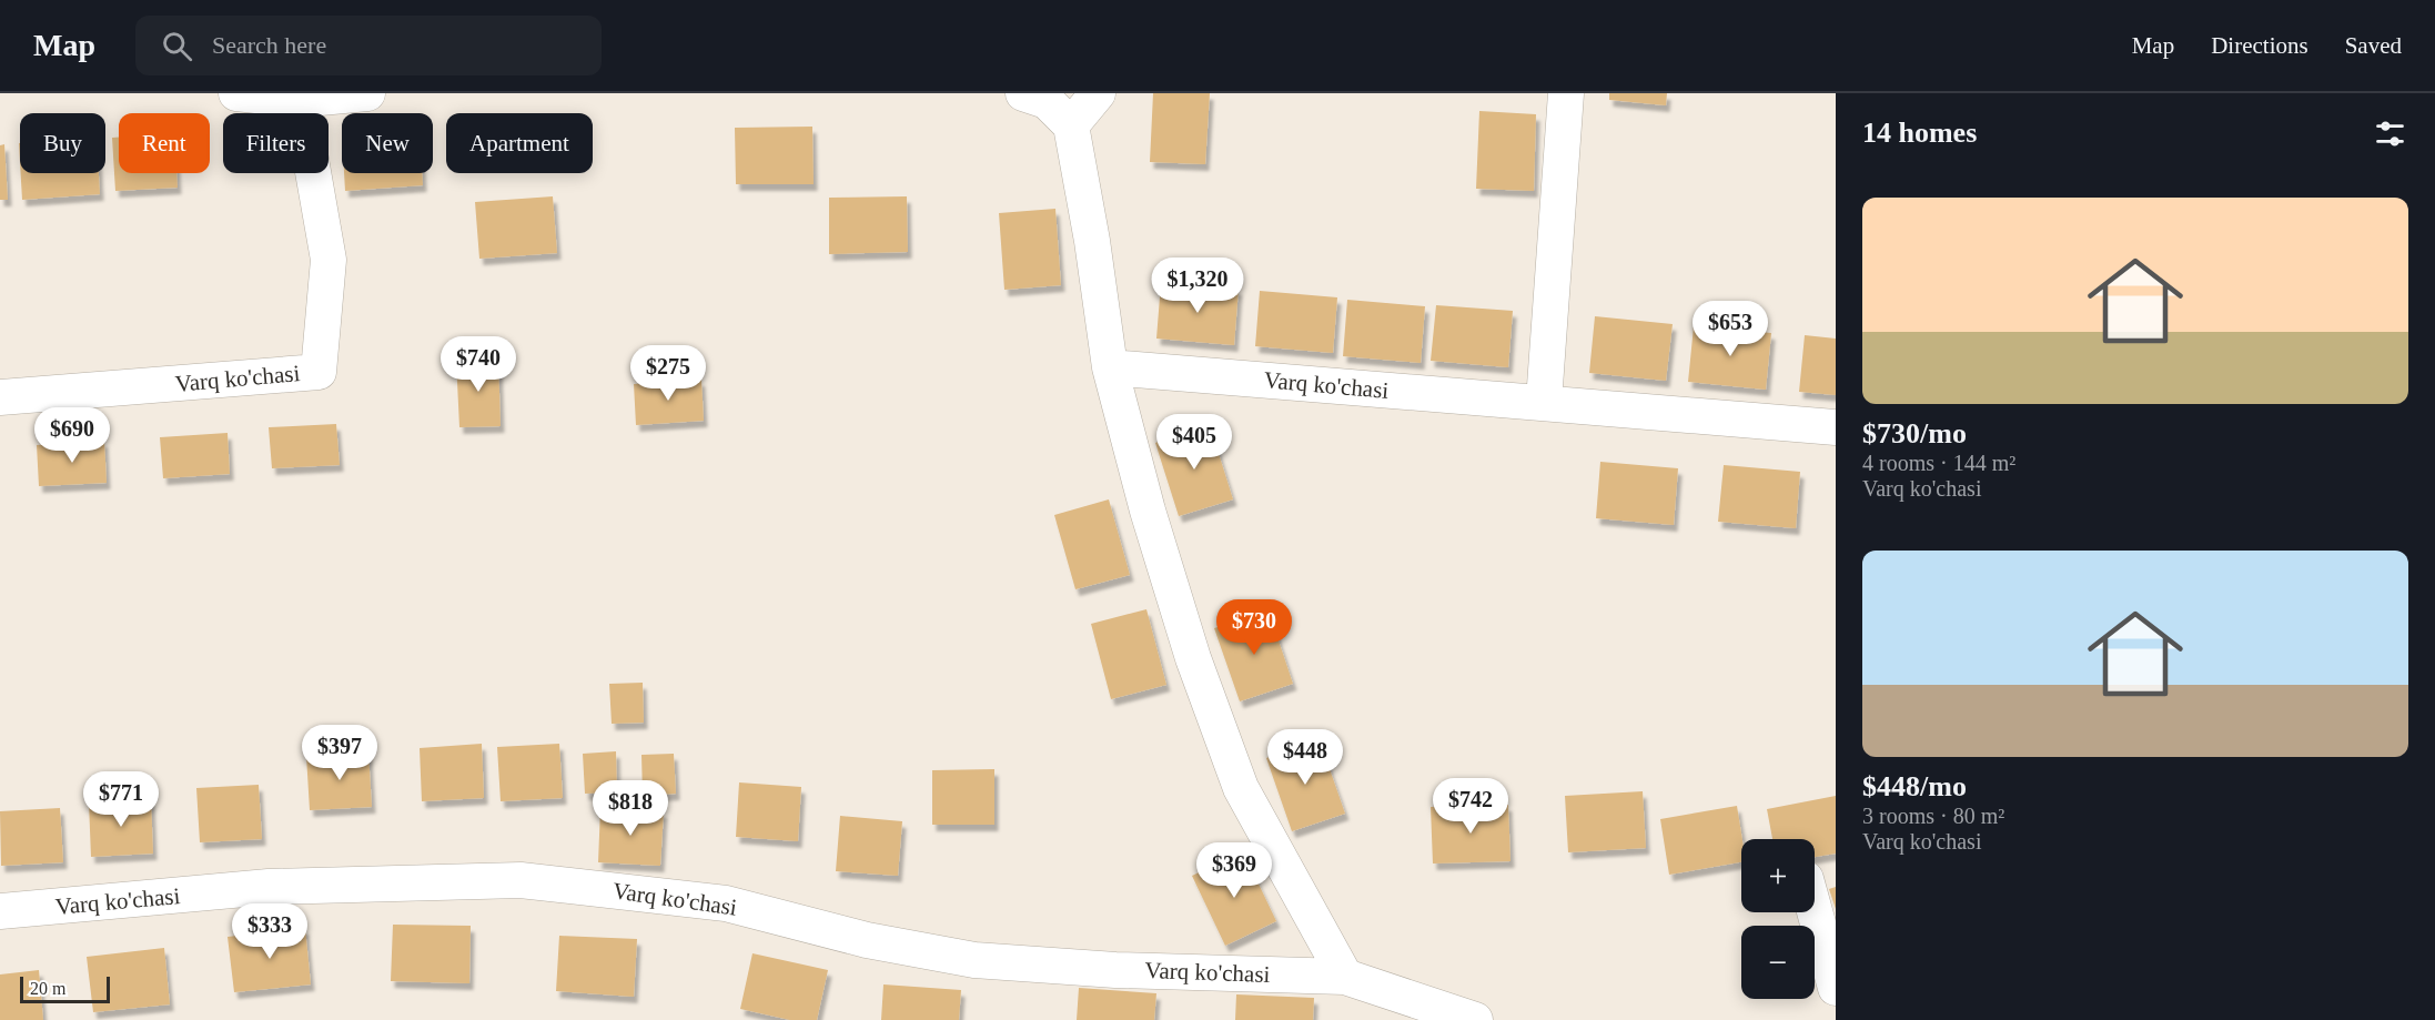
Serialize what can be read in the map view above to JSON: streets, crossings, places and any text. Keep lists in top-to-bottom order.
{
  "streets": {
    "street": ["Varq ko'chasi"]
  },
  "scale_bar": "20 m",
  "page": {
    "header": "Map",
    "search": "Search here",
    "nav": ["Map", "Directions", "Saved"],
    "heading": "14 homes",
    "chip": [
      "Buy",
      "Rent",
      "Filters",
      "New",
      "Apartment"
    ],
    "list": [
      {
        "name": "$730/mo",
        "note": "4 rooms · 144 m² · Varq ko'chasi"
      },
      {
        "name": "$448/mo",
        "note": "3 rooms · 80 m² · Varq ko'chasi"
      }
    ],
    "price": [
      "$1,320",
      "$653",
      "$740",
      "$275",
      "$690",
      "$405",
      "$730",
      "$397",
      "$448",
      "$771",
      "$742",
      "$818",
      "$369",
      "$333"
    ],
    "map_buttons": ["+", "−"],
    "scale": "20 m"
  }
}
